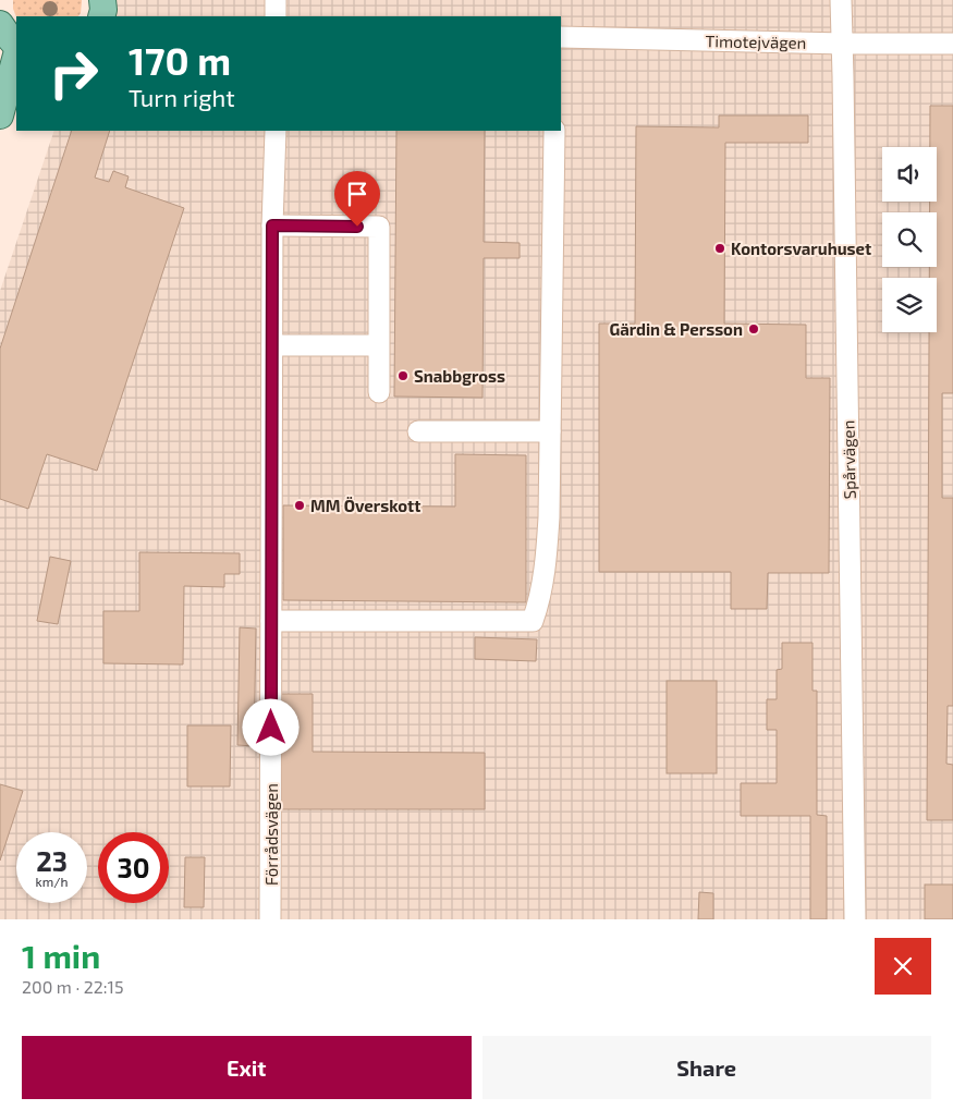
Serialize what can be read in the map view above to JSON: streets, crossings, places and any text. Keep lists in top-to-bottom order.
{
  "streets": {
    "street": ["Timotejvägen", "Spårvägen", "Förrådsvägen"]
  },
  "crossings": [
    ["Timotejvägen", "Spårvägen"]
  ],
  "places": [
    "Kontorsvaruhuset",
    "Gärdin & Persson",
    "Snabbgross",
    "MM Överskott"
  ],
  "page": {
    "turn": ["170 m", "Turn right"],
    "speed": "23 km/h",
    "limit": "30",
    "heading": ["1 min", "200 m · 22:15"],
    "buttons": ["Exit", "Share"]
  }
}
